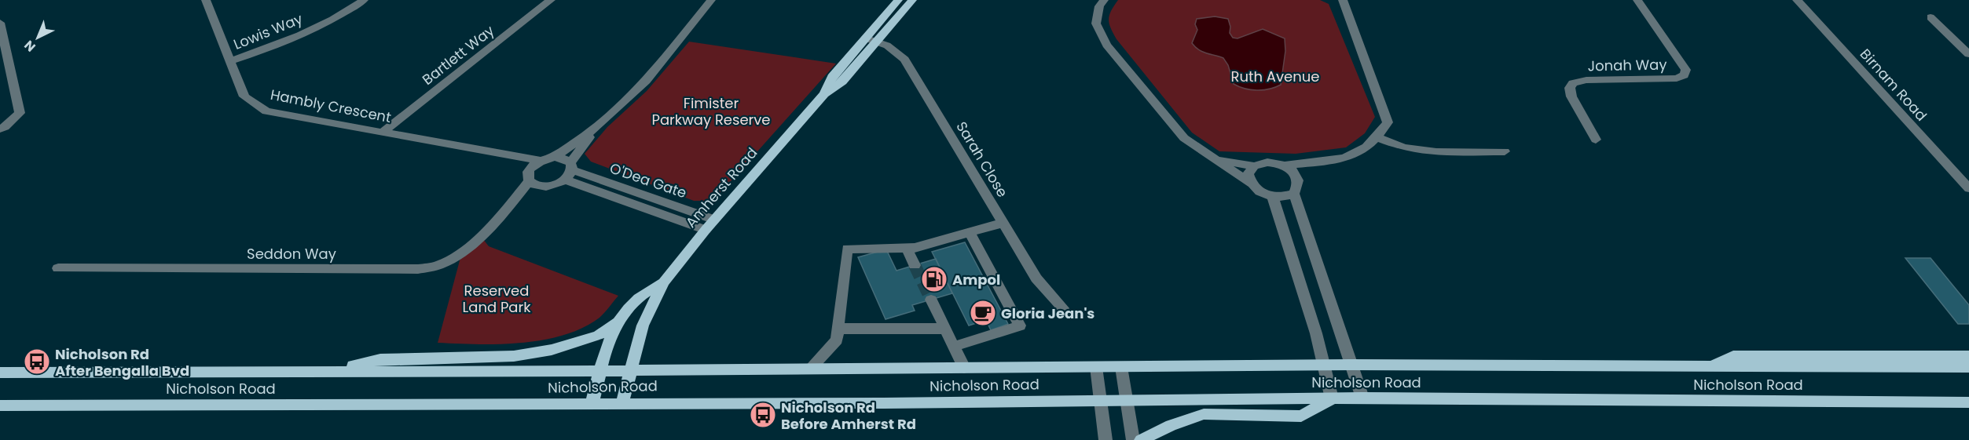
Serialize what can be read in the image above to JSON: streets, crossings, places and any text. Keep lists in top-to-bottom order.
{
  "streets": {
    "main road": ["Amherst Road", "Nicholson Road"],
    "street": [
      "Lowis Way",
      "Bartlett Way",
      "Jonah Way",
      "Birnam Road",
      "Hambly Crescent",
      "Sarah Close",
      "O'Dea Gate",
      "Seddon Way"
    ]
  },
  "crossings": [
    ["Lowis Way", "Hambly Crescent"],
    ["Bartlett Way", "Hambly Crescent"],
    ["Hambly Crescent", "O'Dea Gate"],
    ["Hambly Crescent", "Seddon Way"],
    ["Sarah Close", "Amherst Road"],
    ["O'Dea Gate", "Amherst Road"],
    ["O'Dea Gate", "Seddon Way"],
    ["Amherst Road", "Nicholson Road"]
  ],
  "parks": ["Ruth Avenue", "Fimister Parkway Reserve", "Reserved Land Park"],
  "places": {
    "fuel station": ["Ampol"],
    "cafe": ["Gloria Jean's"],
    "bus stop": ["Nicholson Rd After Bengalla Bvd", "Nicholson Rd Before Amherst Rd"]
  },
  "north": "bottom left"
}
